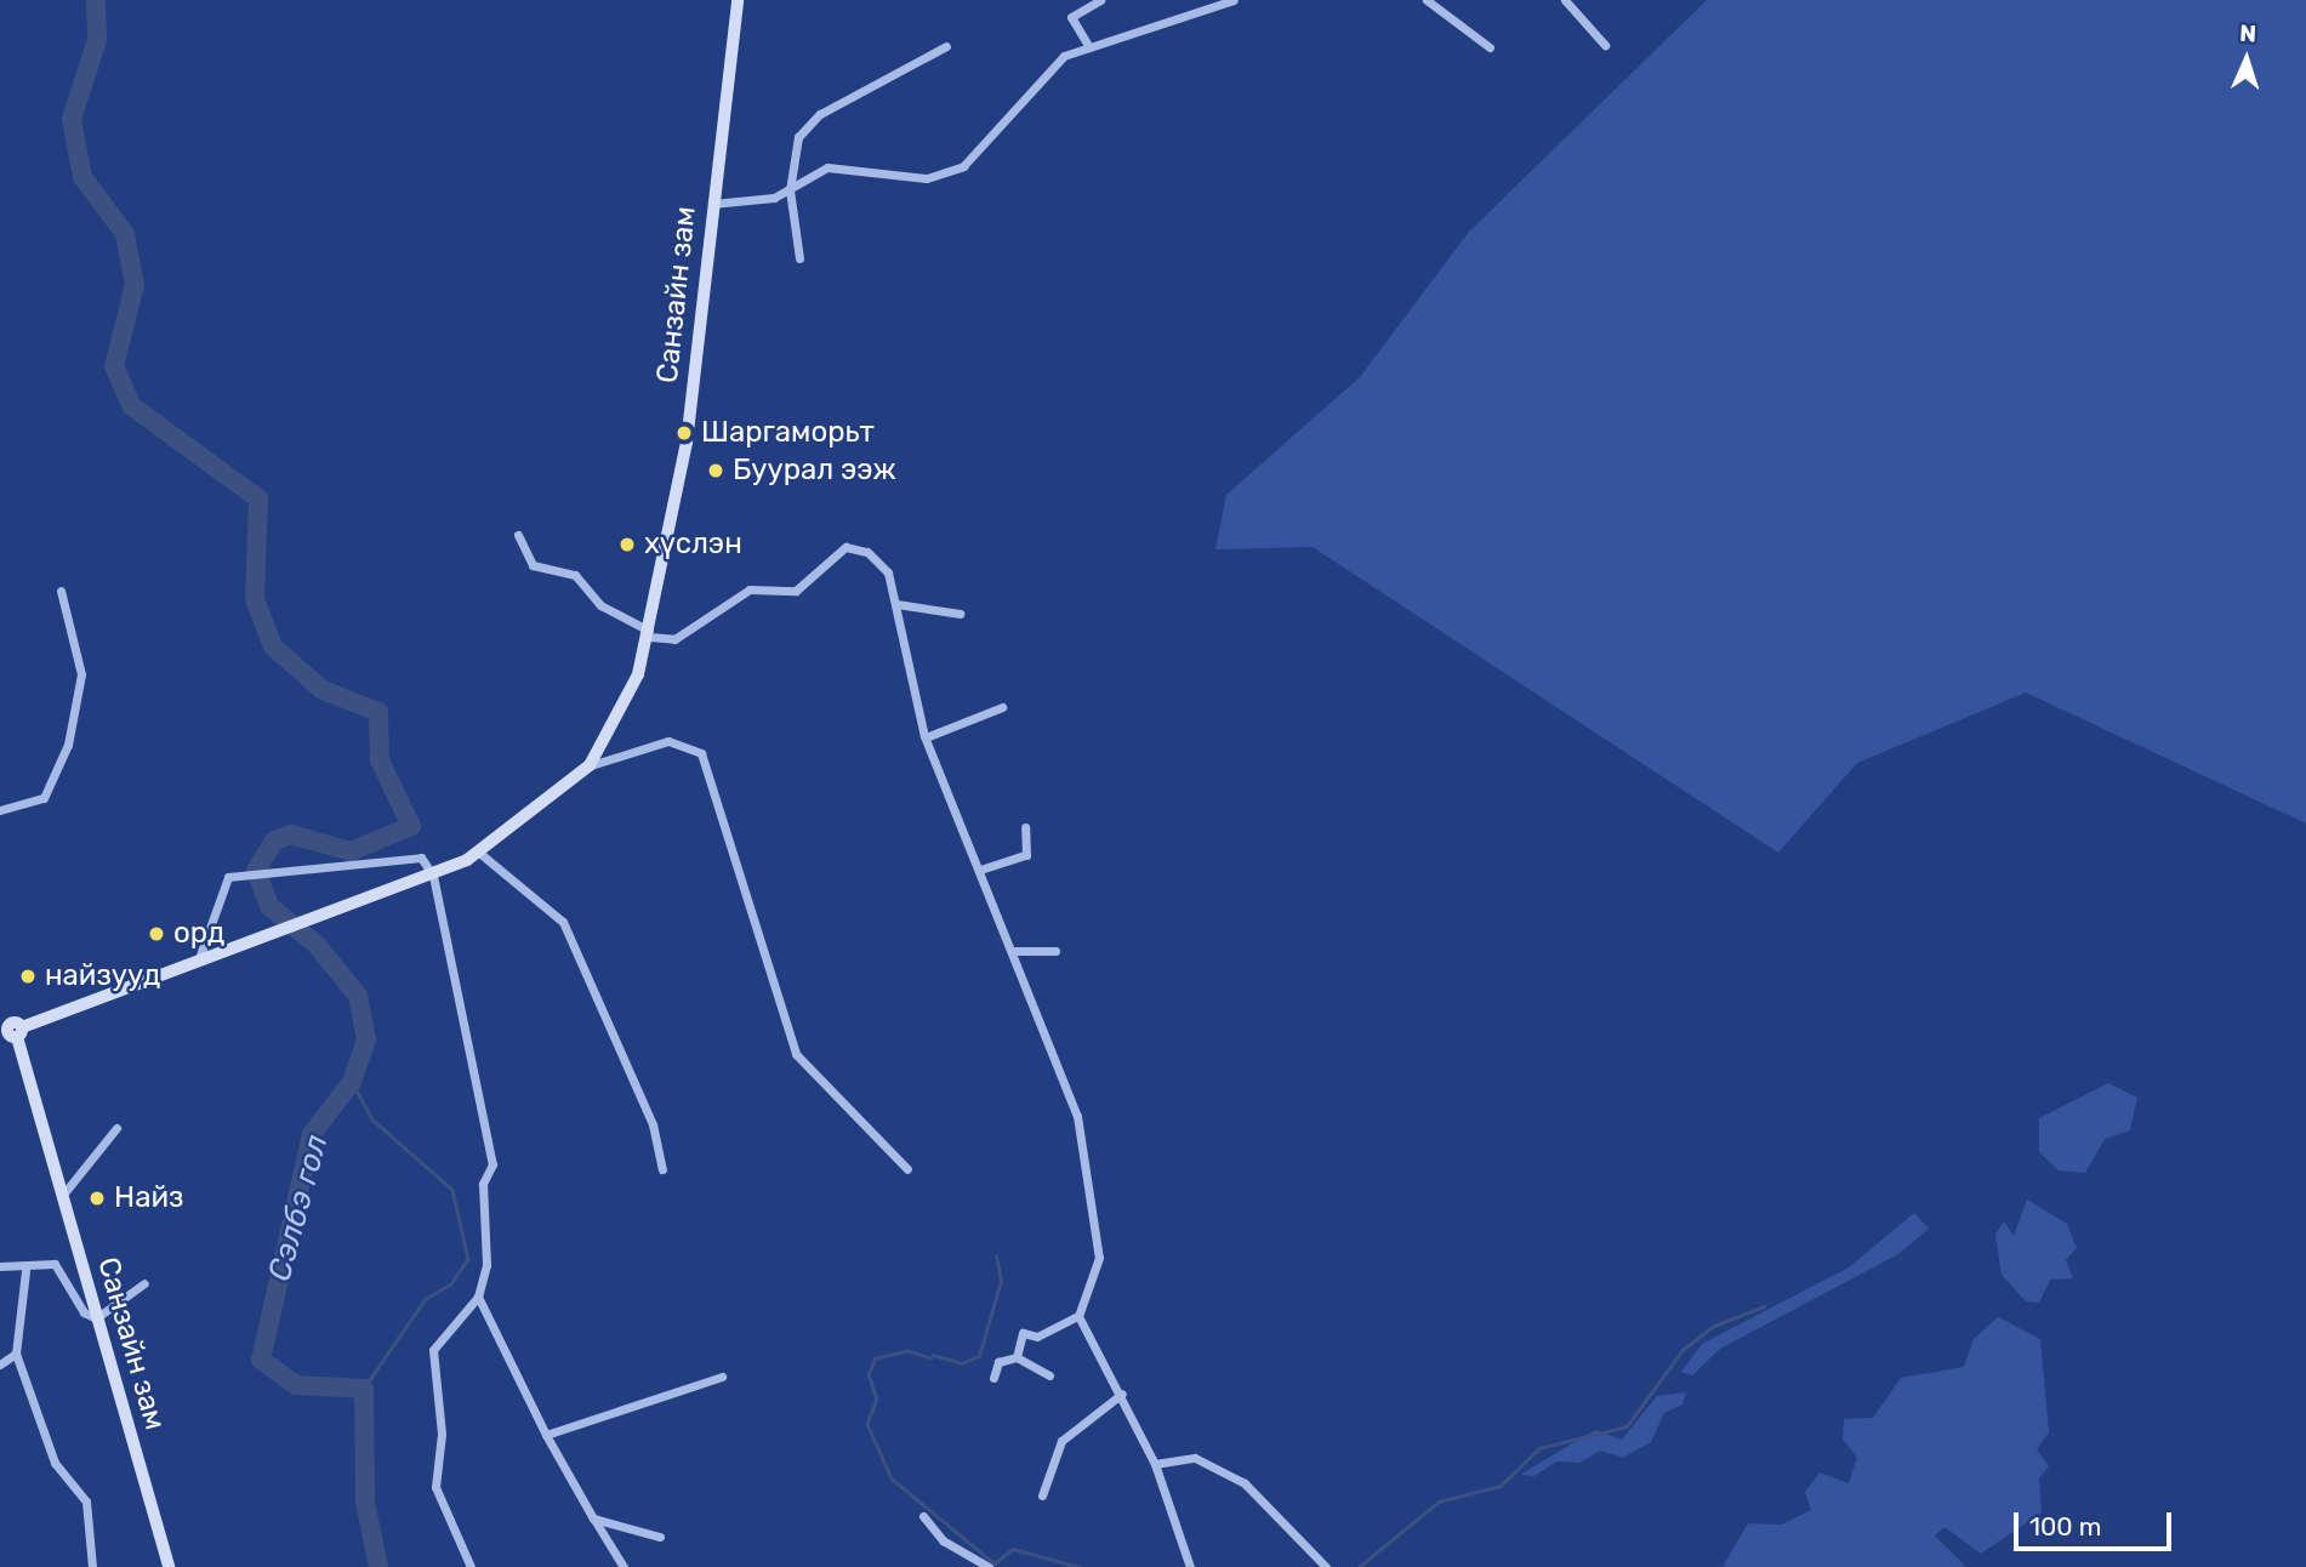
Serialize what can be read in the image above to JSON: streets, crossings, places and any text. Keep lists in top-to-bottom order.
{
  "streets": {
    "main road": ["Санзайн зам"]
  },
  "water": ["Сэлбэ гол"],
  "places": [
    "Шаргаморьт",
    "Буурал ээж",
    "хүслэн",
    "орд",
    "найзууд",
    "Найз"
  ],
  "scale_bar": "100 m",
  "north": "top"
}
